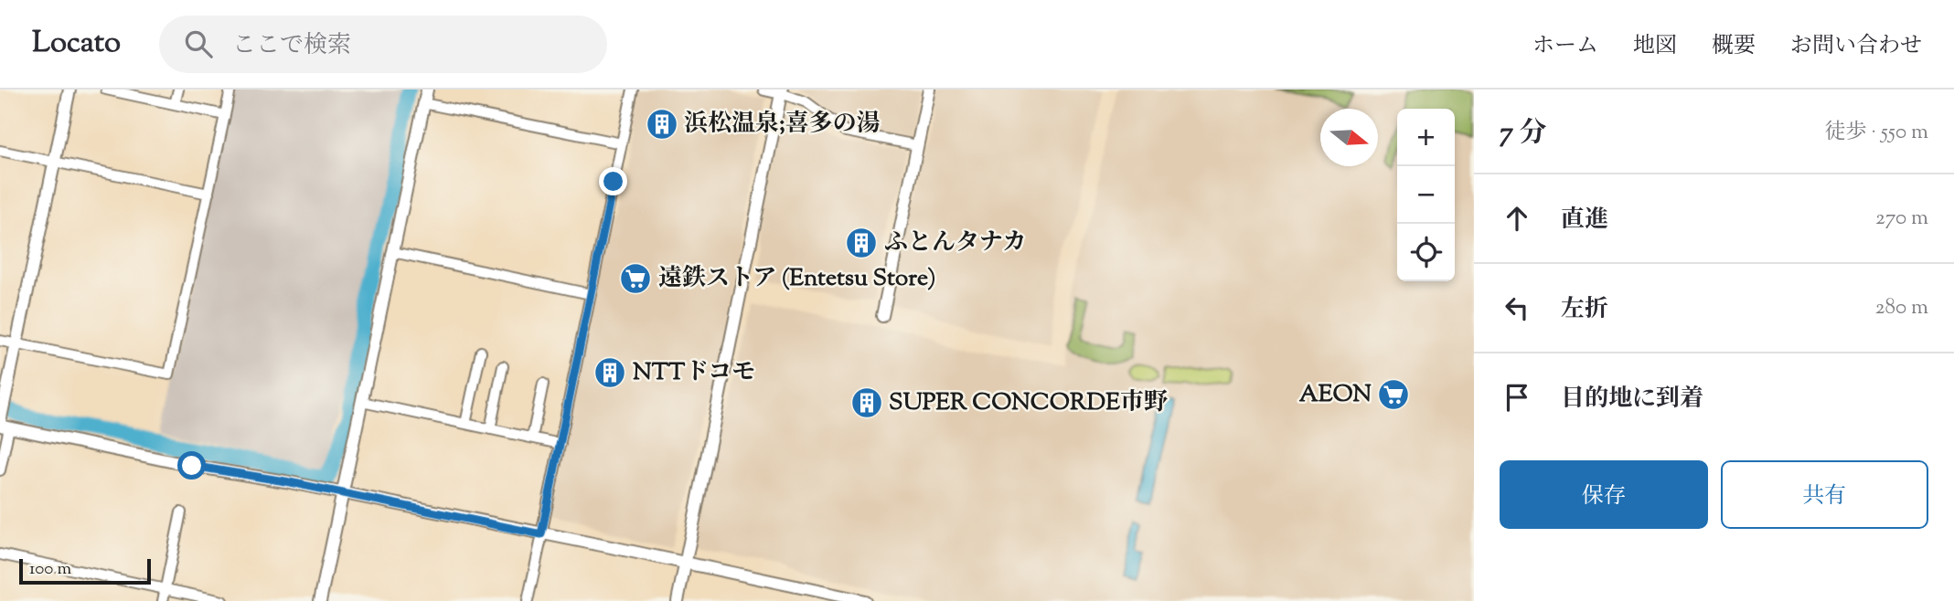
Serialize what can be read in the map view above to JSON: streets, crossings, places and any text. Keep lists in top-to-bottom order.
{
  "places": {
    "building": [
      "浜松温泉;喜多の湯",
      "ふとんタナカ",
      "NTTドコモ",
      "SUPER CONCORDE市野"
    ],
    "supermarket": ["遠鉄ストア (Entetsu Store)", "AEON"]
  },
  "scale_bar": "100 m",
  "north": "right",
  "page": {
    "header": "Locato",
    "search": "ここで検索",
    "nav": [
      "ホーム",
      "地図",
      "概要",
      "お問い合わせ"
    ],
    "heading": ["7 分", "徒歩 · 550 m"],
    "map_buttons": ["+", "−"],
    "list": [
      ["直進", "270 m"],
      ["左折", "280 m"],
      "目的地に到着"
    ],
    "buttons": ["保存", "共有"],
    "scale": "100 m"
  }
}
